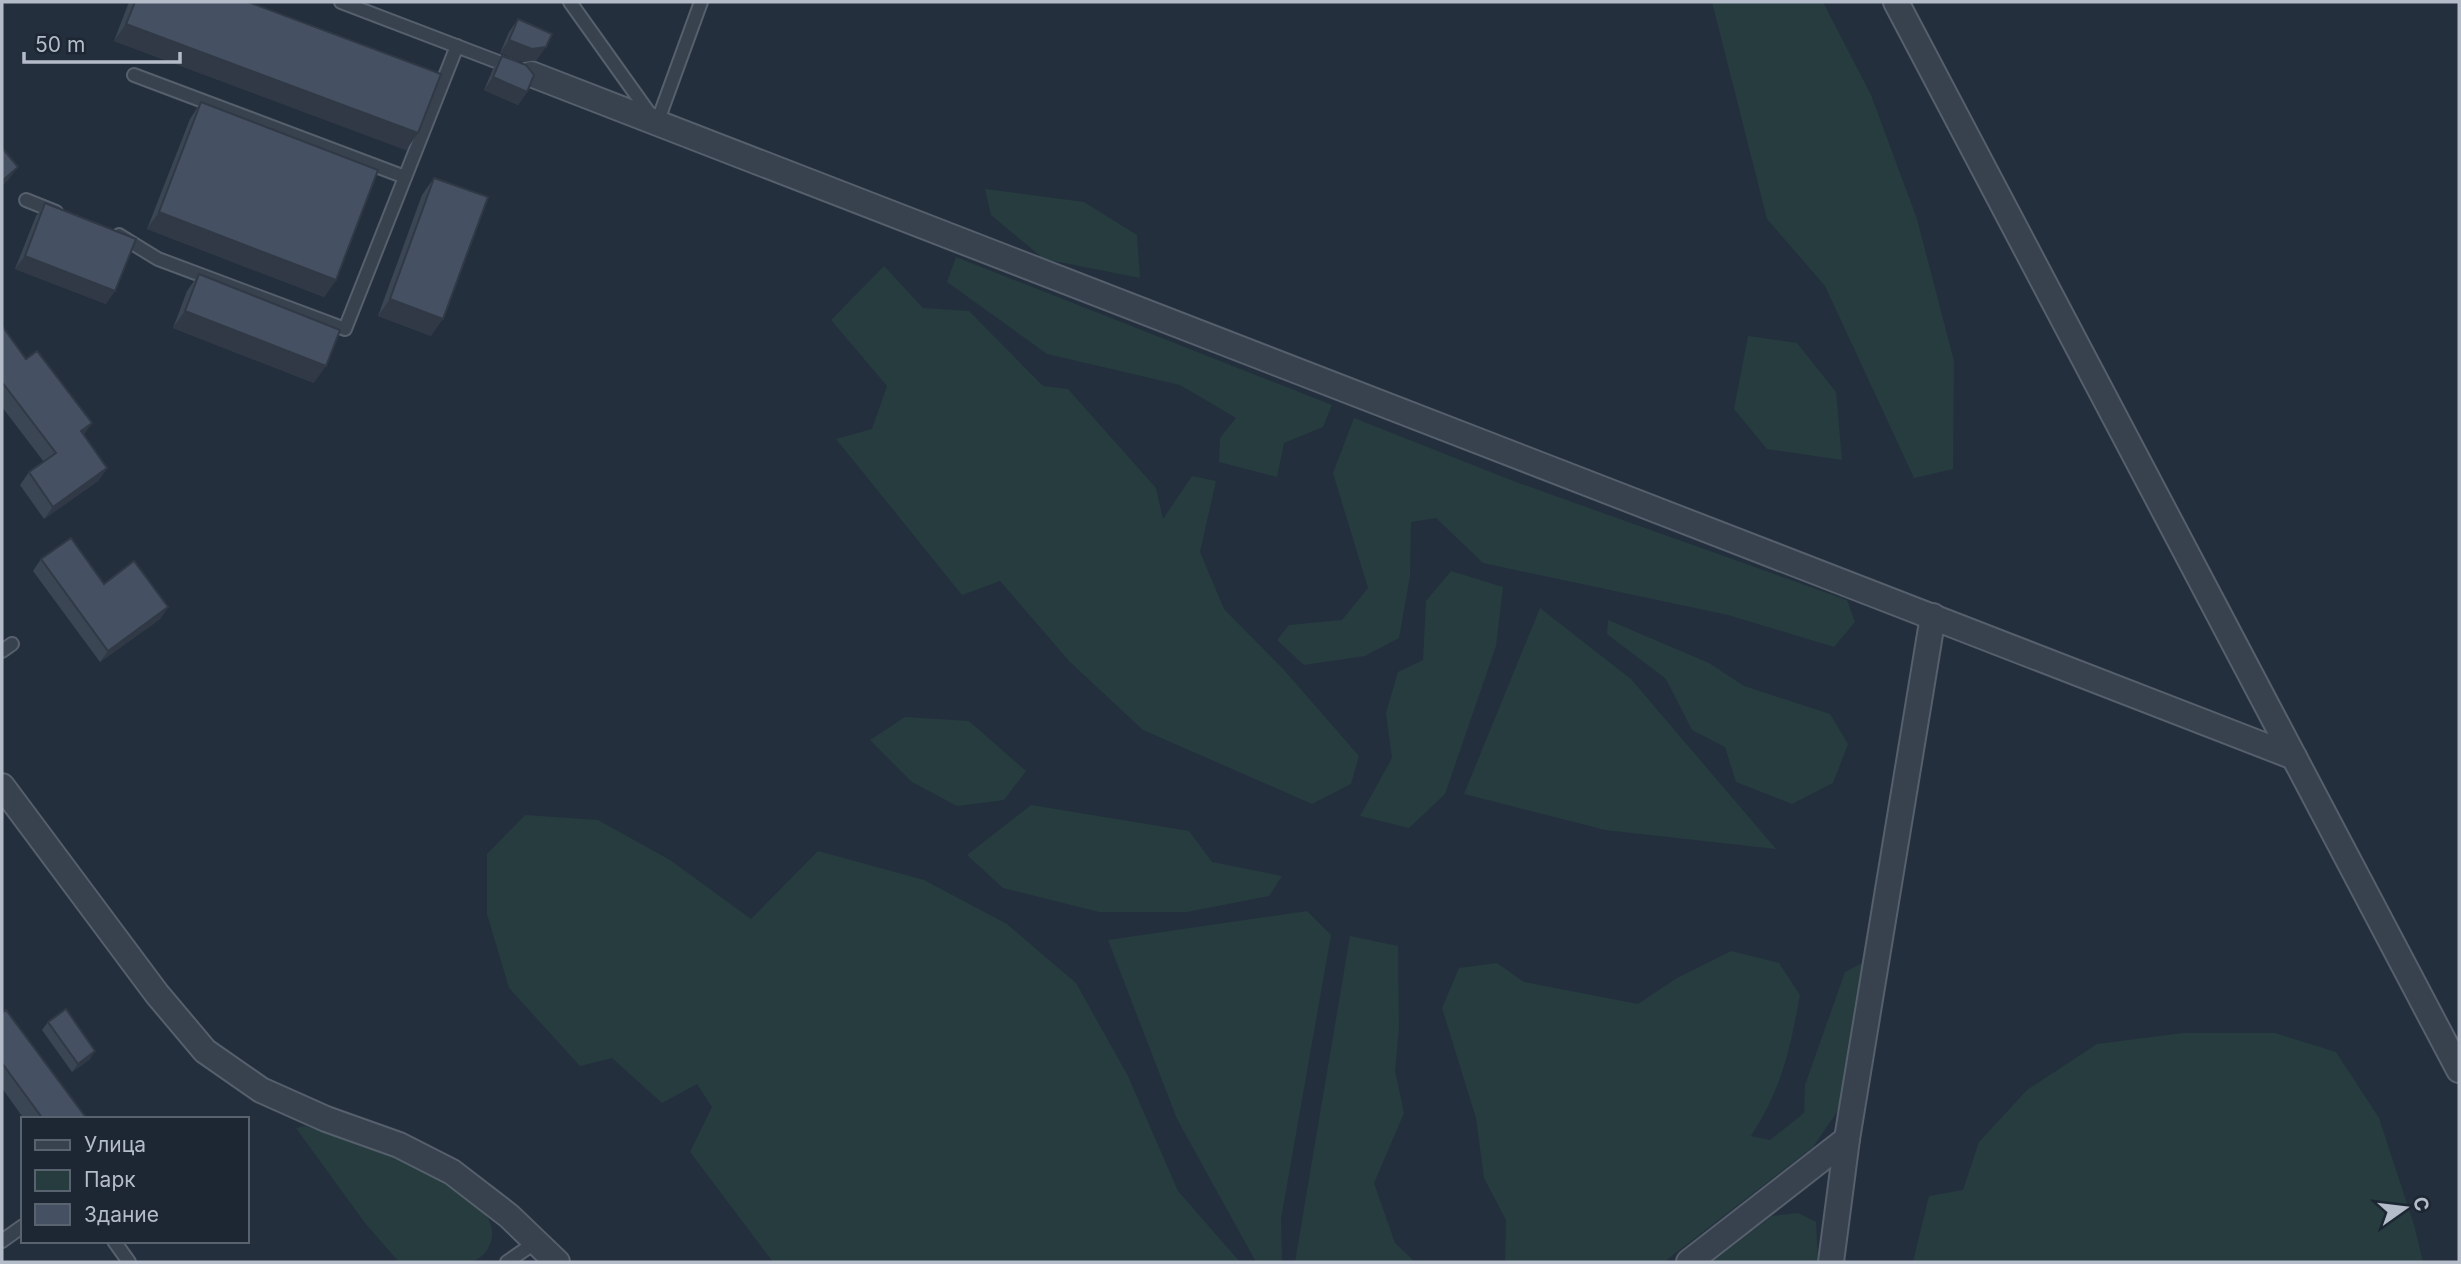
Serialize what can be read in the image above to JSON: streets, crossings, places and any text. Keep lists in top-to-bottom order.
{
  "legend": ["Улица", "Парк", "Здание"],
  "scale_bar": "50 m",
  "north": "right"
}
